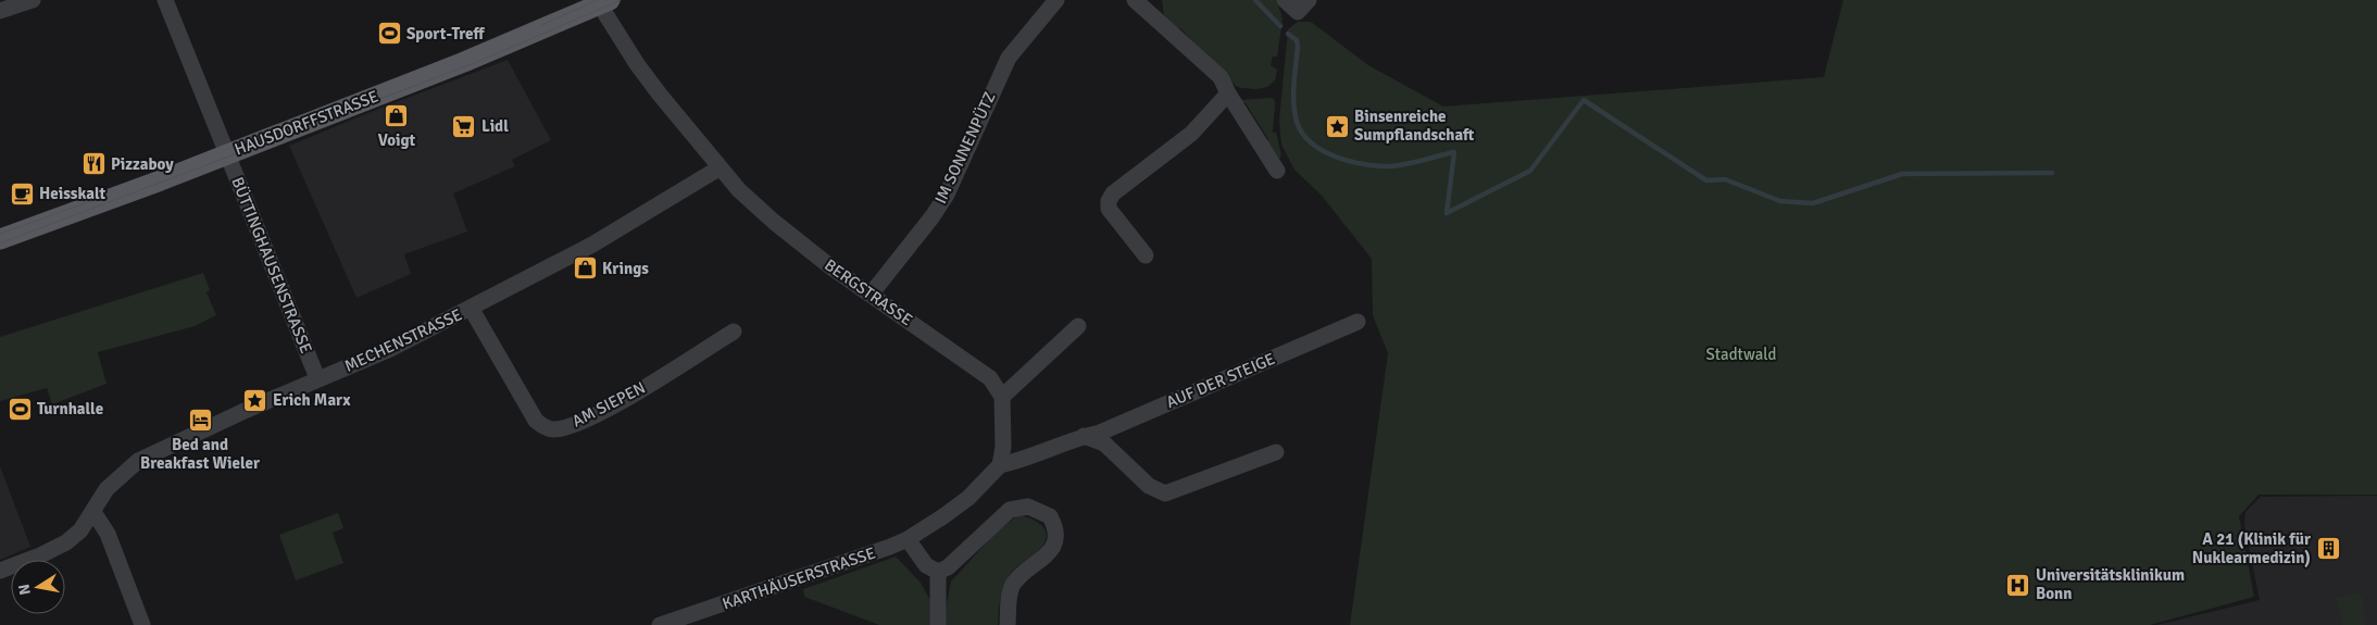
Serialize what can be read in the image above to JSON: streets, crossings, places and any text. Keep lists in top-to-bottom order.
{
  "streets": {
    "main road": ["HAUSDORFFSTRASSE"],
    "street": [
      "IM SONNENPÜTZ",
      "BÜTTINGHAUSENSTRASSE",
      "BERGSTRASSE",
      "MECHENSTRASSE",
      "AUF DER STEIGE",
      "AM SIEPEN",
      "KARTHÄUSERSTRASSE"
    ]
  },
  "crossings": [
    ["HAUSDORFFSTRASSE", "BÜTTINGHAUSENSTRASSE"],
    ["HAUSDORFFSTRASSE", "BERGSTRASSE"],
    ["IM SONNENPÜTZ", "BERGSTRASSE"],
    ["BÜTTINGHAUSENSTRASSE", "MECHENSTRASSE"],
    ["BERGSTRASSE", "MECHENSTRASSE"],
    ["MECHENSTRASSE", "AM SIEPEN"]
  ],
  "parks": ["Stadtwald"],
  "places": {
    "sports": ["Sport-Treff", "Turnhalle"],
    "shop": ["Voigt", "Krings"],
    "supermarket": ["Lidl"],
    "place": ["Binsenreiche Sumpflandschaft", "Erich Marx"],
    "restaurant": ["Pizzaboy"],
    "cafe": ["Heisskalt"],
    "hotel": ["Bed and Breakfast Wieler"],
    "building": ["A 21 (Klinik für Nuklearmedizin)"],
    "hospital": ["Universitätsklinikum Bonn"]
  },
  "north": "left"
}
